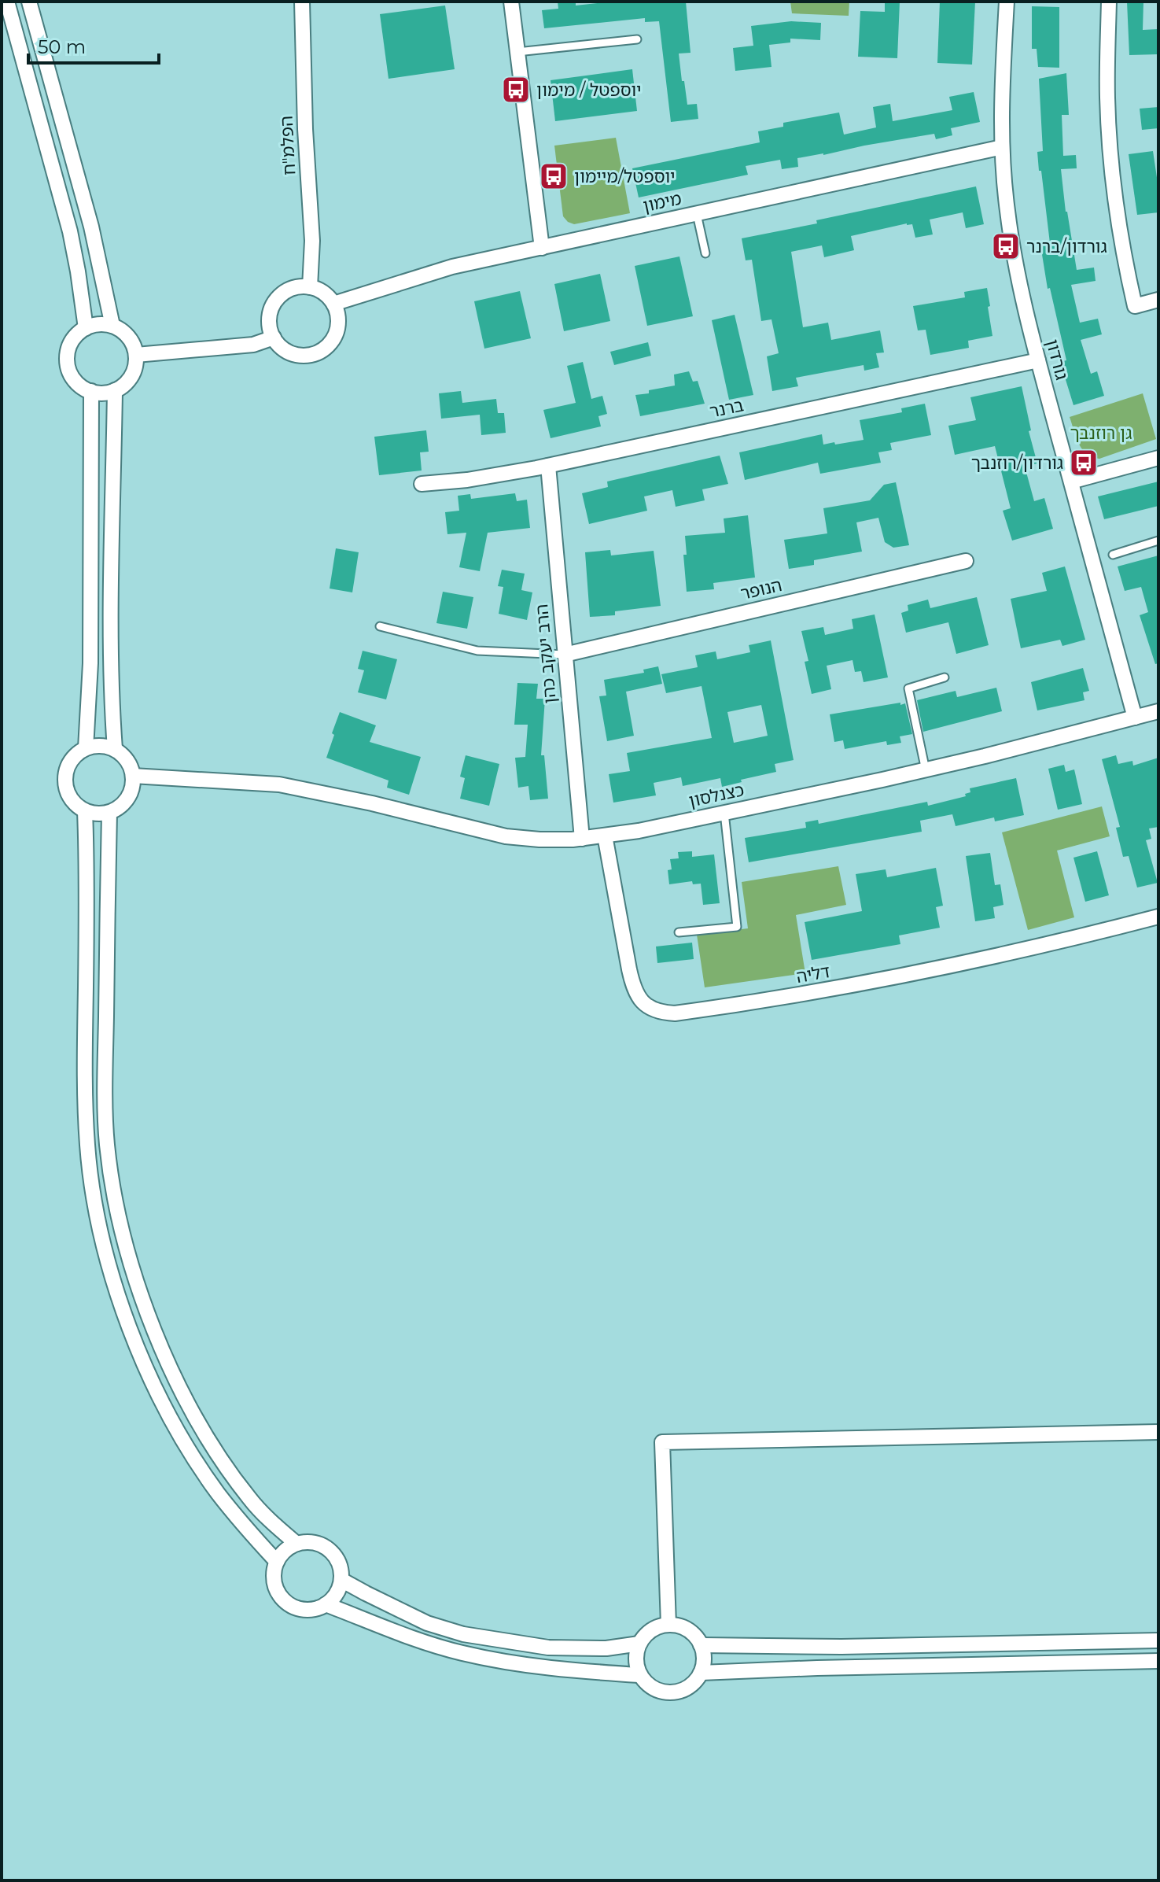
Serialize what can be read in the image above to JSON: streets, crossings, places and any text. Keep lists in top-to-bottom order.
{
  "streets": {
    "street": [
      "הפלמ\"ח",
      "מימון",
      "גורדון",
      "ברנר",
      "הנופר",
      "הרב יעקב כהן",
      "כצנלסון",
      "דליה"
    ]
  },
  "crossings": [
    ["הפלמ\"ח", "מימון"],
    ["מימון", "גורדון"],
    ["גורדון", "ברנר"],
    ["גורדון", "כצנלסון"],
    ["ברנר", "הרב יעקב כהן"],
    ["הנופר", "הרב יעקב כהן"],
    ["הרב יעקב כהן", "כצנלסון"],
    ["כצנלסון", "דליה"]
  ],
  "parks": ["גן רוזנבך"],
  "places": {
    "bus stop": [
      "יוספטל / מימון",
      "יוספטל/מיימון",
      "גורדון/ברנר",
      "גורדון/רוזנבך"
    ]
  },
  "scale_bar": "50 m"
}
